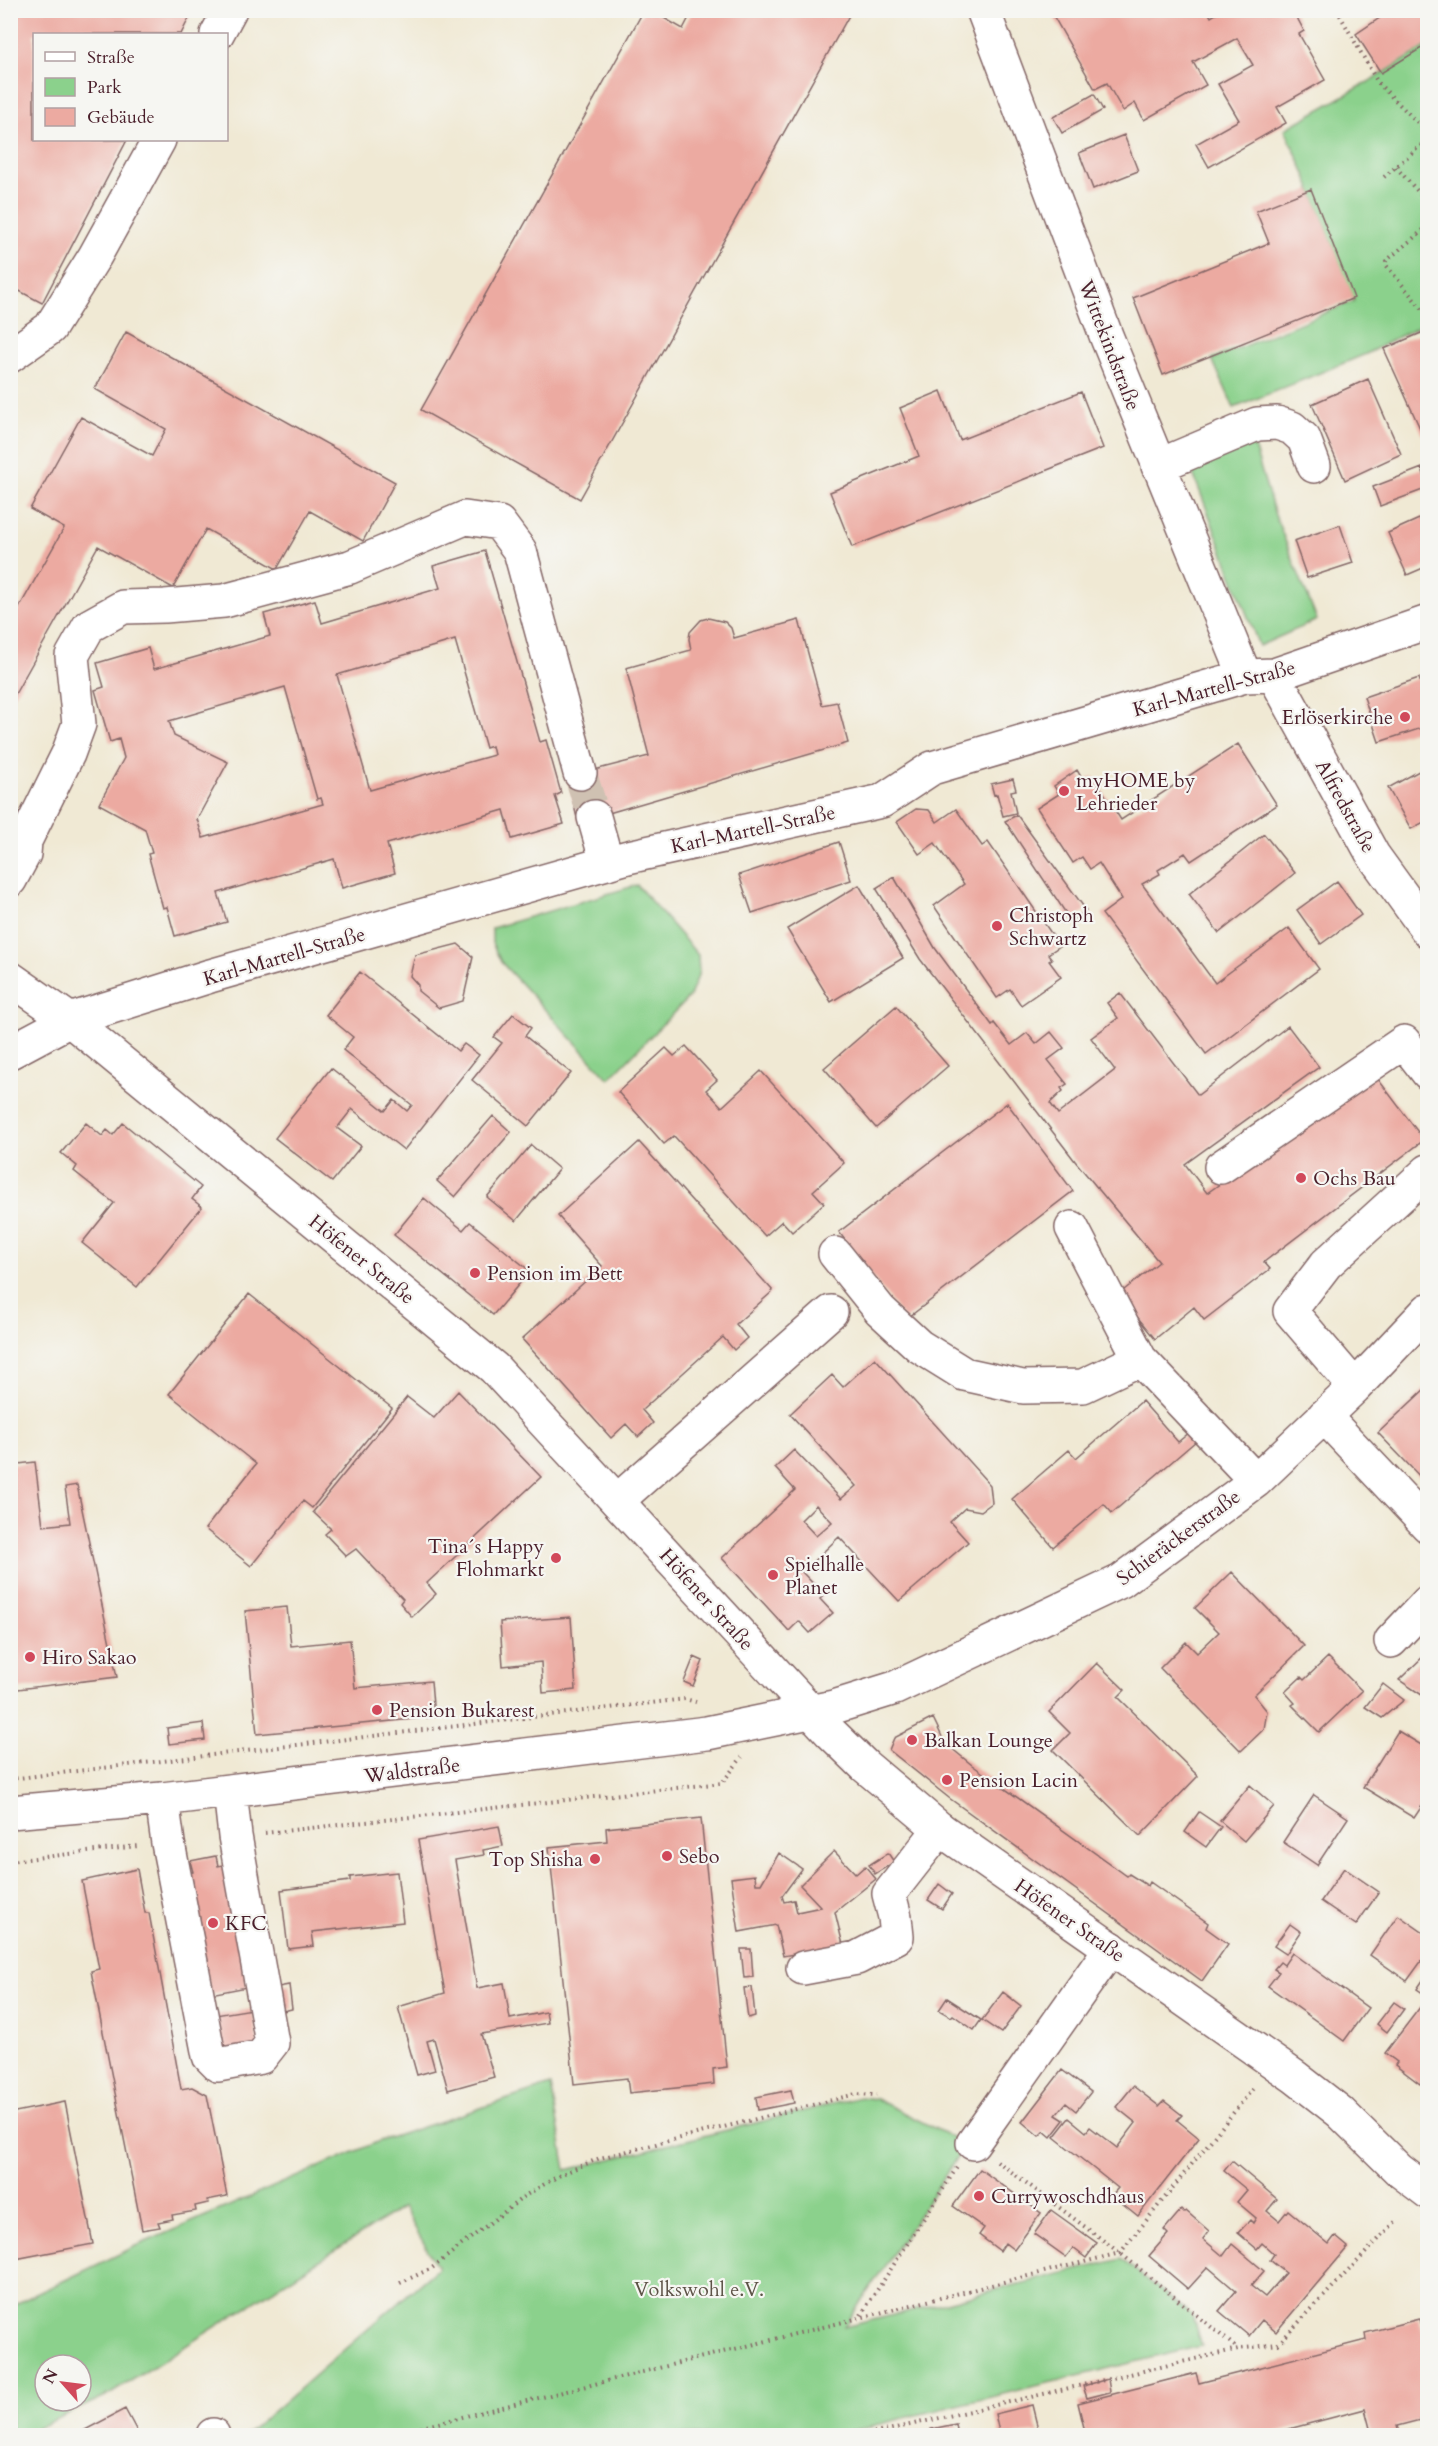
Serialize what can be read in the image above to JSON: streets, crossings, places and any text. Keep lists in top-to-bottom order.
{
  "streets": {
    "street": [
      "Wittekindstraße",
      "Karl-Martell-Straße",
      "Alfredstraße",
      "Höfener Straße",
      "Schieräckerstraße",
      "Waldstraße"
    ]
  },
  "crossings": [
    ["Wittekindstraße", "Karl-Martell-Straße"],
    ["Wittekindstraße", "Alfredstraße"],
    ["Karl-Martell-Straße", "Alfredstraße"],
    ["Karl-Martell-Straße", "Höfener Straße"],
    ["Höfener Straße", "Schieräckerstraße"],
    ["Höfener Straße", "Waldstraße"],
    ["Schieräckerstraße", "Waldstraße"]
  ],
  "parks": ["Volkswohl e.V."],
  "places": [
    "Erlöserkirche",
    "myHOME by Lehrieder",
    "Christoph Schwartz",
    "Ochs Bau",
    "Pension im Bett",
    "Tina´s Happy Flohmarkt",
    "Spielhalle Planet",
    "Hiro Sakao",
    "Pension Bukarest",
    "Balkan Lounge",
    "Pension Lacin",
    "Sebo",
    "Top Shisha",
    "KFC",
    "Currywoschdhaus"
  ],
  "legend": ["Straße", "Park", "Gebäude"],
  "north": "top left"
}
